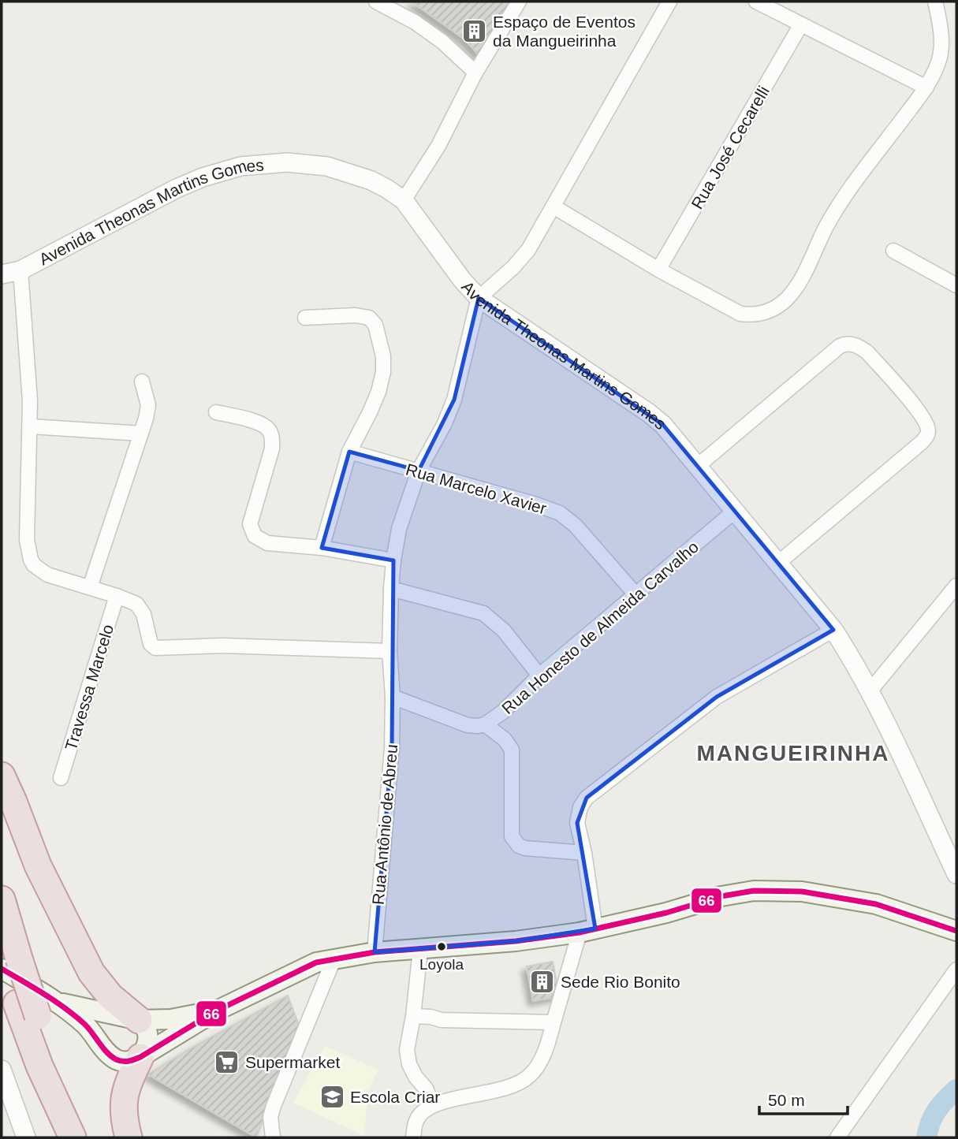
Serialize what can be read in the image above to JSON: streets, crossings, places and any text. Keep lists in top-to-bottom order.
{
  "streets": {
    "street": [
      "Rua José Cecarelli",
      "Avenida Theonas Martins Gomes",
      "Rua Marcelo Xavier",
      "Rua Honesto de Almeida Carvalho",
      "Travessa Marcelo",
      "Rua Antônio de Abreu"
    ]
  },
  "crossings": [
    ["Avenida Theonas Martins Gomes", "Rua Honesto de Almeida Carvalho"],
    ["Avenida Theonas Martins Gomes", "Rua Antônio de Abreu"],
    ["Rua Marcelo Xavier", "Rua Honesto de Almeida Carvalho"],
    ["Rua Marcelo Xavier", "Rua Antônio de Abreu"],
    ["Rua Honesto de Almeida Carvalho", "Rua Antônio de Abreu"]
  ],
  "districts": ["MANGUEIRINHA"],
  "places": {
    "building": ["Espaço de Eventos da Mangueirinha", "Sede Rio Bonito"],
    "other": ["Loyola"],
    "supermarket": ["Supermarket"],
    "school or university": ["Escola Criar"]
  },
  "lines": ["transit line 66"],
  "scale_bar": "50 m"
}
